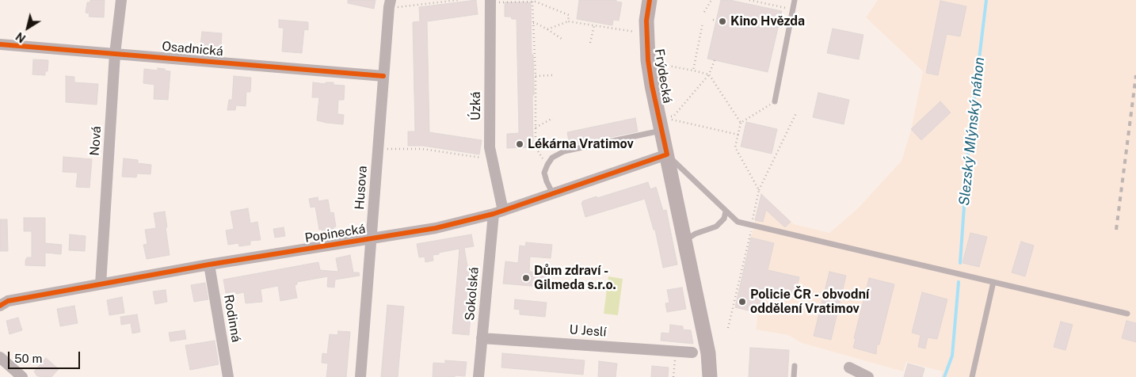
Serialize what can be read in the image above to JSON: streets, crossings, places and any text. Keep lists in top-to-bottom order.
{
  "streets": {
    "main road": ["Frýdecká"],
    "street": [
      "Osadnická",
      "Úzká",
      "Nová",
      "Husova",
      "Popinecká",
      "Sokolská",
      "Rodinná",
      "U Jeslí"
    ]
  },
  "crossings": [
    ["Osadnická", "Nová"],
    ["Osadnická", "Husova"],
    ["Frýdecká", "Popinecká"],
    ["Úzká", "Popinecká"],
    ["Úzká", "Sokolská"],
    ["Nová", "Popinecká"],
    ["Husova", "Popinecká"],
    ["Popinecká", "Sokolská"],
    ["Popinecká", "Rodinná"],
    ["Sokolská", "U Jeslí"]
  ],
  "water": ["Slezský Mlýnský náhon"],
  "places": [
    "Kino Hvězda",
    "Lékárna Vratimov",
    "Dům zdraví - Gilmeda s.r.o.",
    "Policie ČR - obvodní oddělení Vratimov"
  ],
  "scale_bar": "50 m",
  "north": "bottom left"
}
